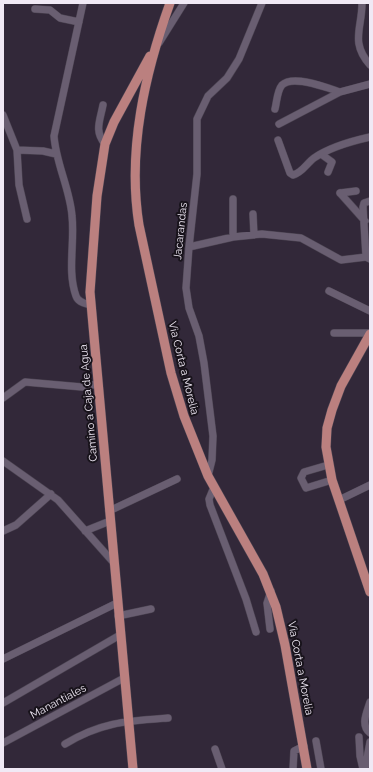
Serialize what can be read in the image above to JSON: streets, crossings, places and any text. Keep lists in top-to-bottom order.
{
  "streets": {
    "main road": ["Via Corta a Morelia", "Camino a Caja de Agua"],
    "street": ["Jacarandas", "Manantiales"]
  },
  "crossings": [
    ["Jacarandas", "Via Corta a Morelia"],
    ["Via Corta a Morelia", "Camino a Caja de Agua"],
    ["Camino a Caja de Agua", "Manantiales"]
  ]
}
